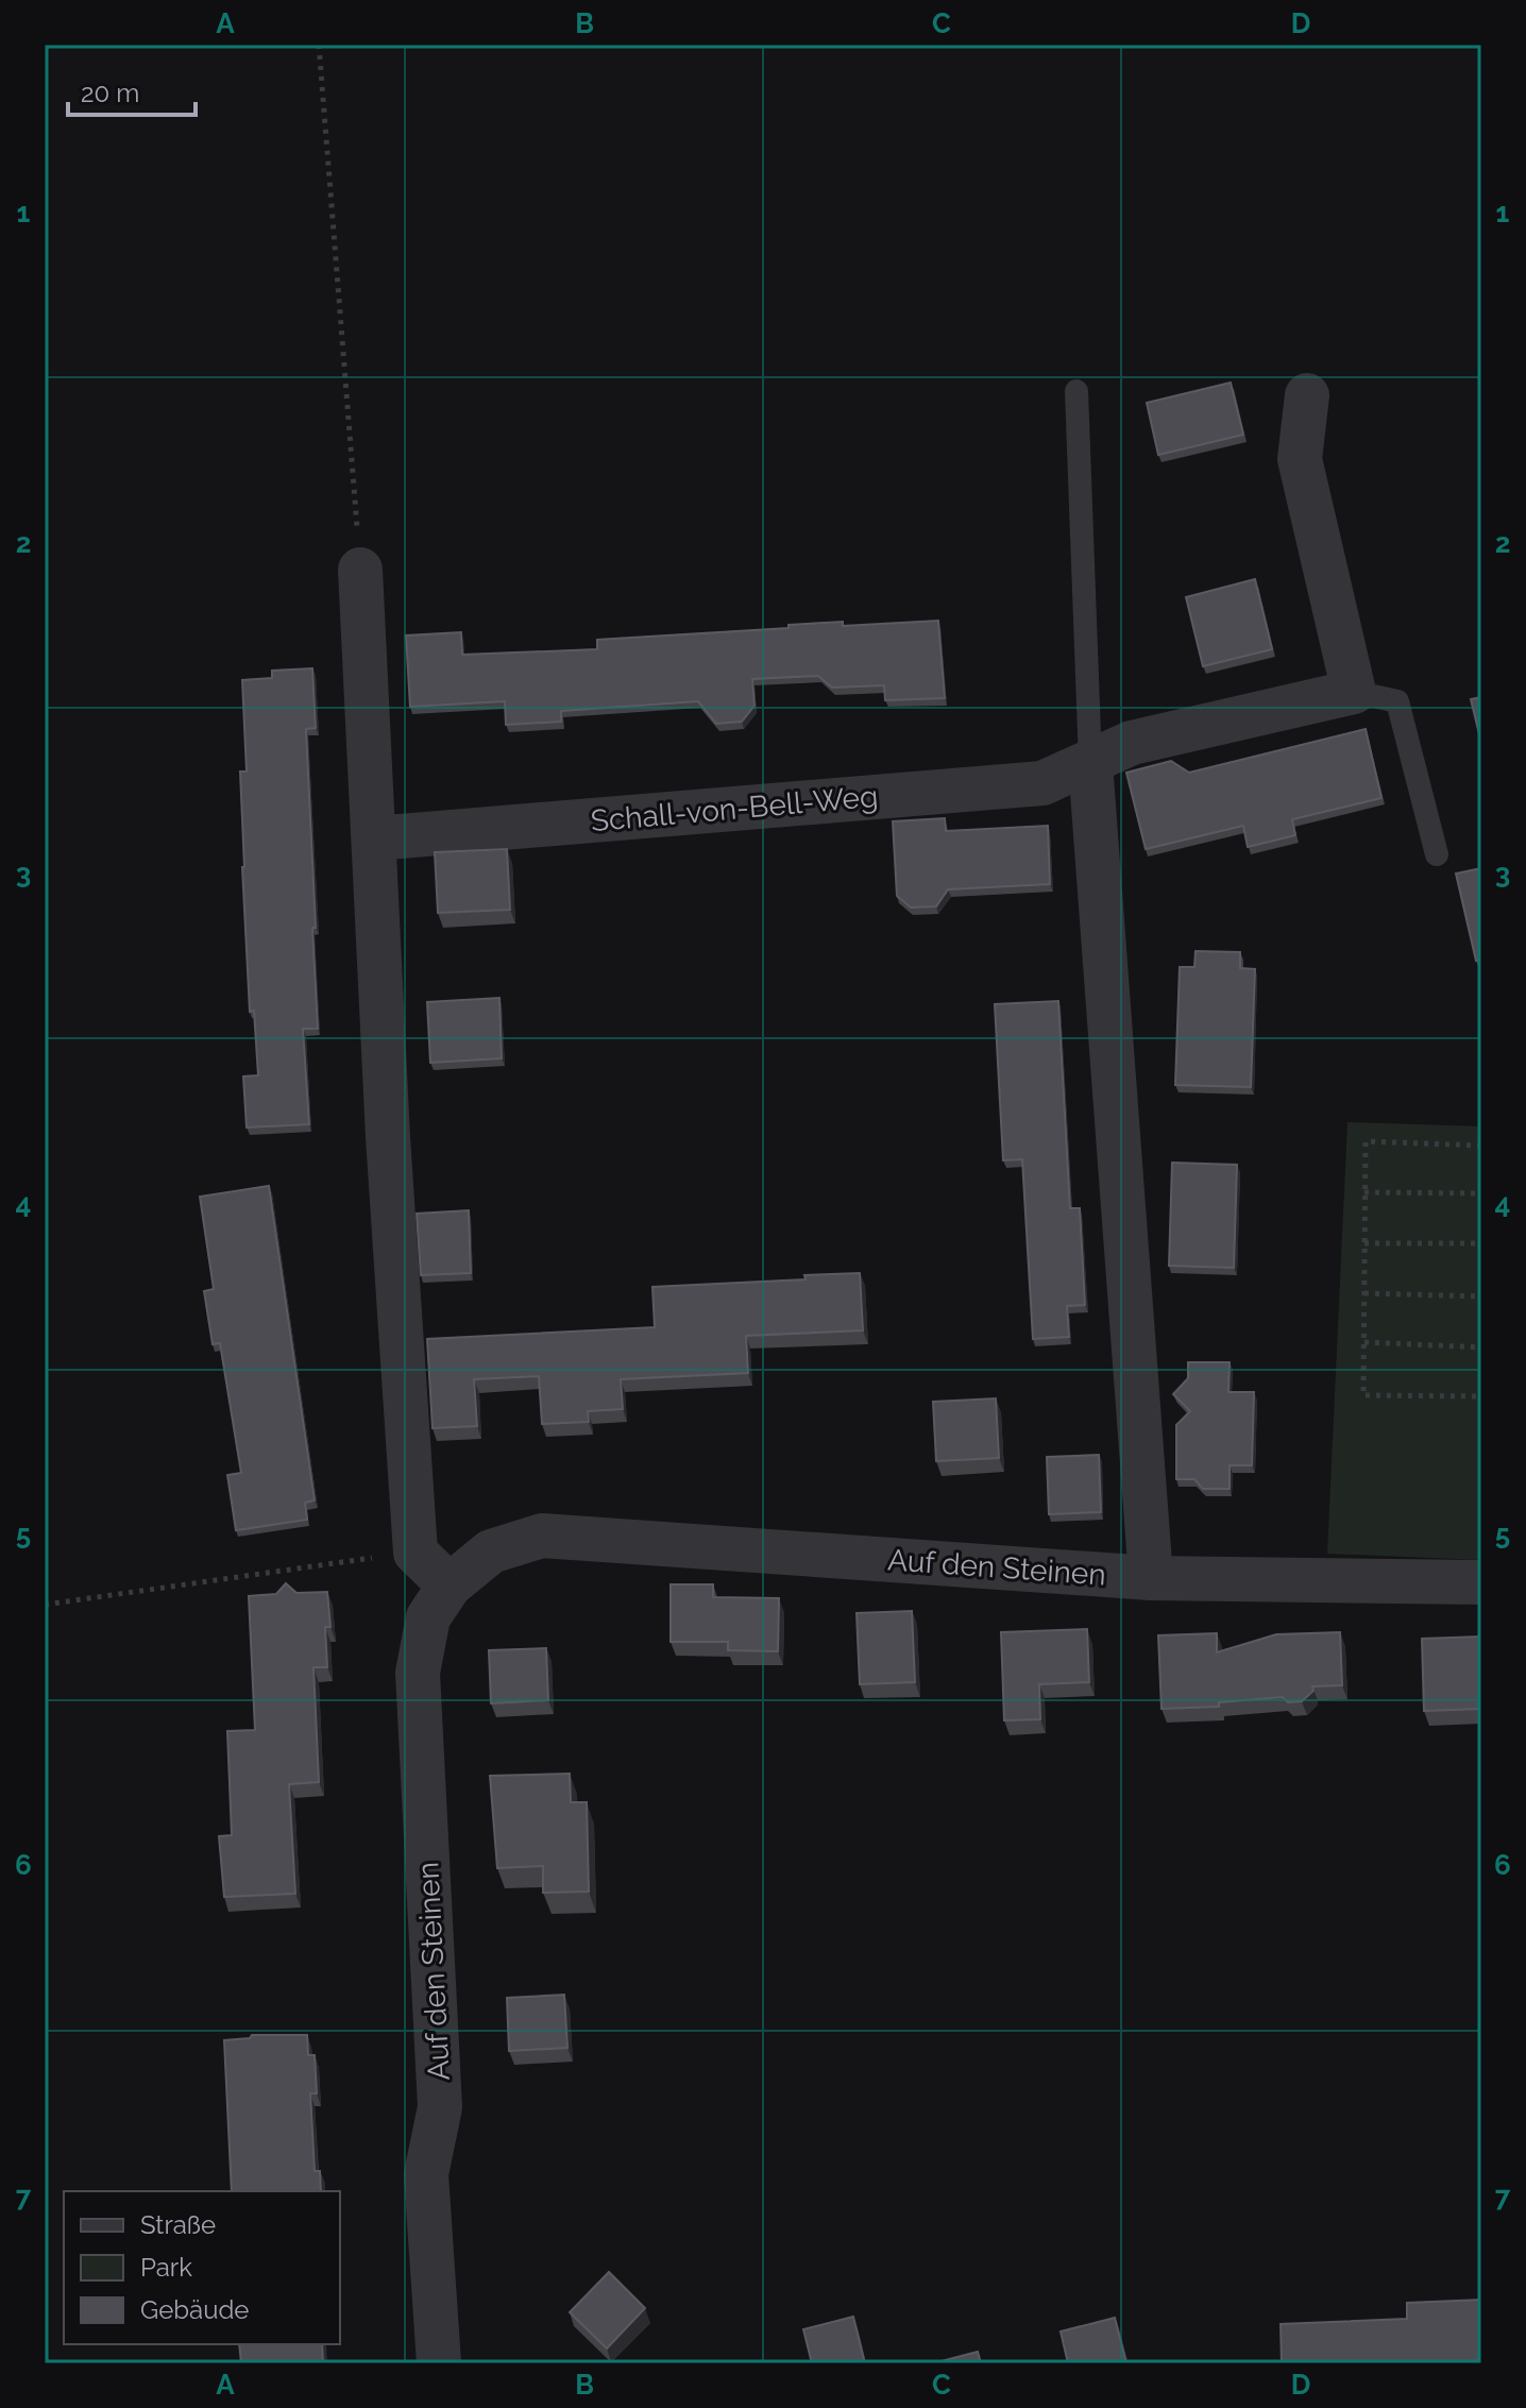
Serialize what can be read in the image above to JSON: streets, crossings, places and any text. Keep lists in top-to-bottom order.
{
  "streets": {
    "street": ["Schall-von-Bell-Weg", "Auf den Steinen"]
  },
  "crossings": [
    ["Schall-von-Bell-Weg", "Auf den Steinen"]
  ],
  "legend": ["Straße", "Park", "Gebäude"],
  "scale_bar": "20 m",
  "grid": {
    "columns": [
      "A",
      "B",
      "C",
      "D"
    ],
    "rows": [
      "1",
      "2",
      "3",
      "4",
      "5",
      "6",
      "7"
    ]
  }
}
